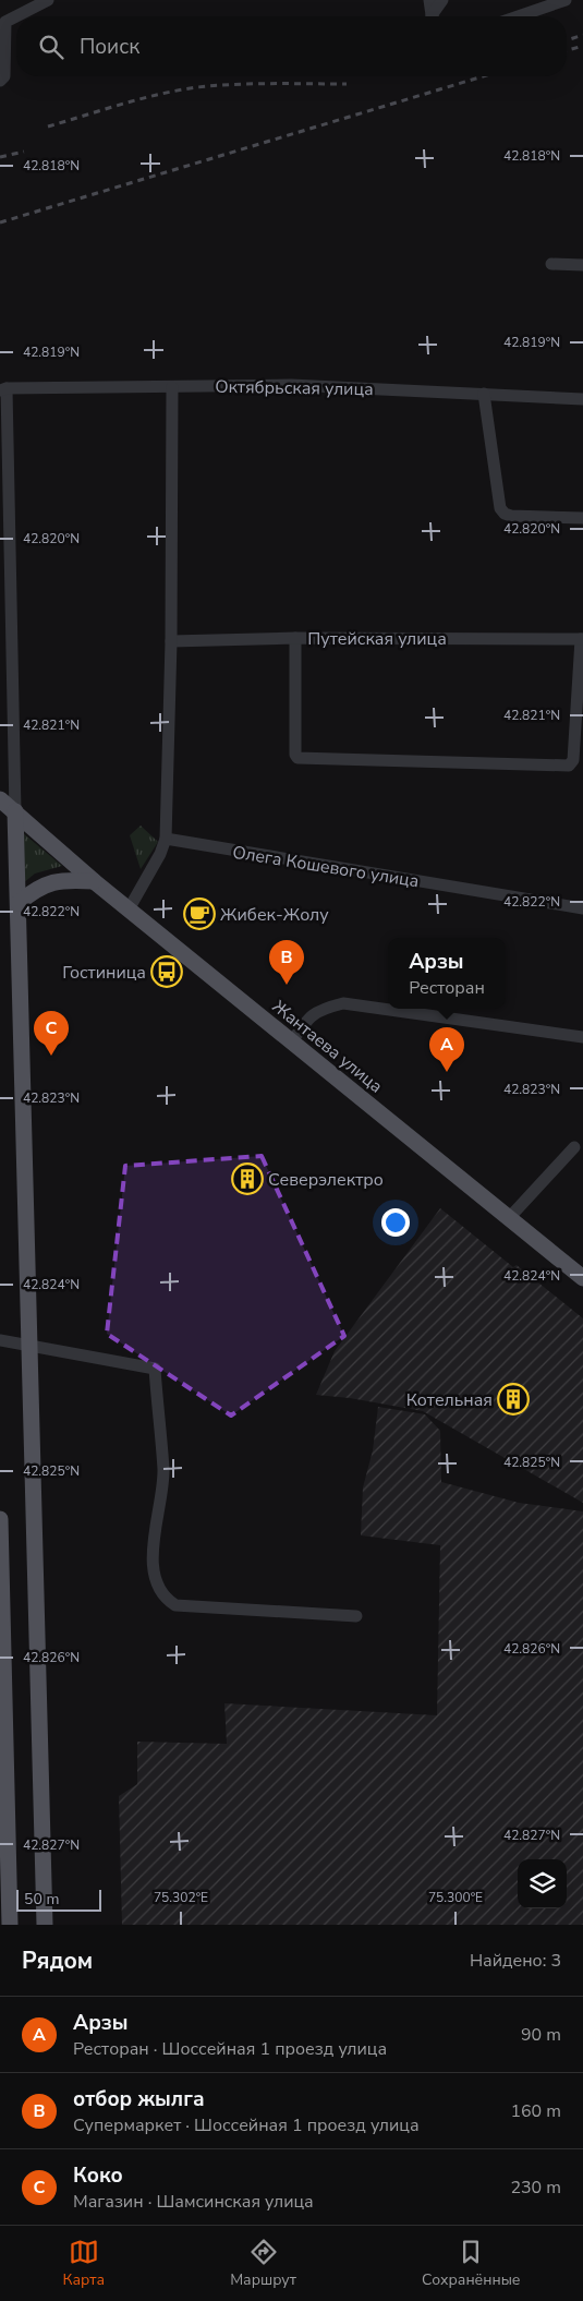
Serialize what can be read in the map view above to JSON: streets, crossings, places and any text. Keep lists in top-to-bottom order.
{
  "streets": {
    "main road": ["Жантаева улица"],
    "street": ["Октябрьская улица", "Путейская улица", "Олега Кошевого улица"]
  },
  "places": {
    "cafe": ["Жибек-Жолу"],
    "bus stop": ["Гостиница"],
    "building": ["Северэлектро", "Котельная"]
  },
  "scale_bar": "50 m",
  "page": {
    "search": "Поиск",
    "popup": ["Арзы", "Ресторан"],
    "pins": ["B", "C", "A"],
    "scale": "50 m",
    "heading": ["Рядом", "Найдено: 3"],
    "list": [
      {
        "mark": "A",
        "name": "Арзы",
        "note": "Ресторан · Шоссейная 1 проезд улица",
        "value": "90 m"
      },
      {
        "mark": "B",
        "name": "отбор жылга",
        "note": "Супермаркет · Шоссейная 1 проезд улица",
        "value": "160 m"
      },
      {
        "mark": "C",
        "name": "Коко",
        "note": "Магазин · Шамсинская улица",
        "value": "230 m"
      }
    ],
    "nav": ["Карта", "Маршрут", "Сохранённые"]
  },
  "coordinates": [
    "42.818°N",
    "42.819°N",
    "42.820°N",
    "42.821°N",
    "42.822°N",
    "42.823°N",
    "42.824°N",
    "42.825°N",
    "42.826°N",
    "42.827°N",
    "75.302°E",
    "75.300°E"
  ]
}
